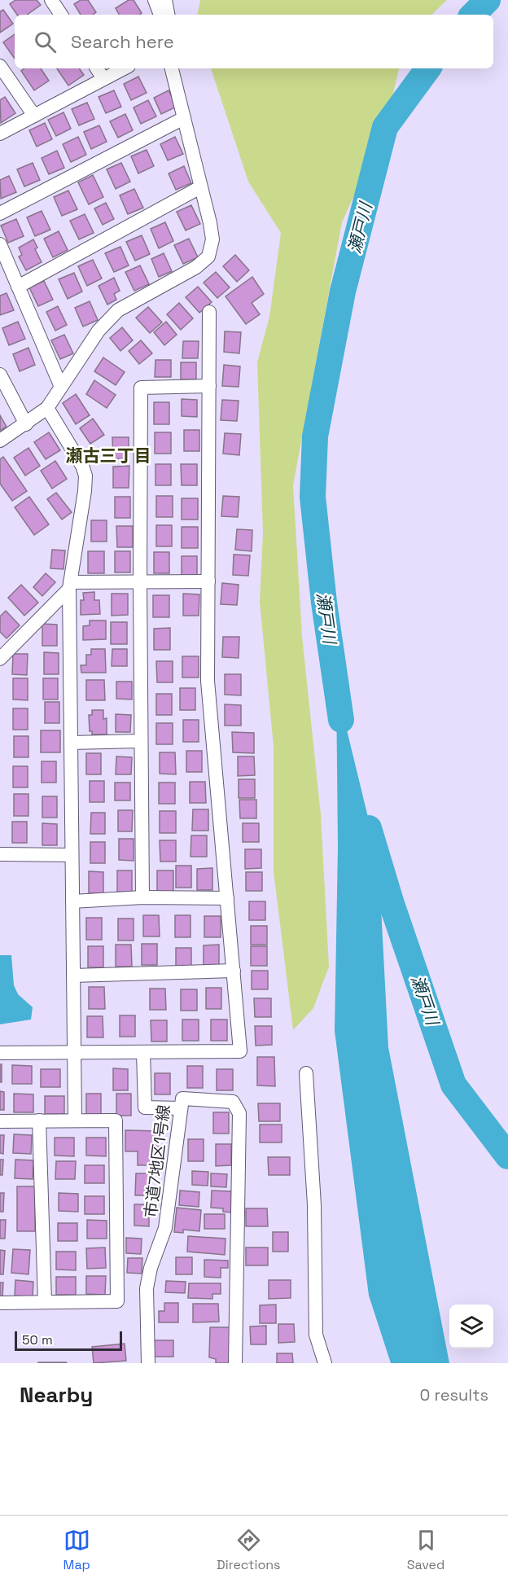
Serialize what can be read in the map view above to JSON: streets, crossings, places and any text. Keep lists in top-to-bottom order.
{
  "streets": {
    "street": ["市道7地区1号線"]
  },
  "districts": ["瀬古三丁目"],
  "water": ["瀬戸川"],
  "scale_bar": "50 m",
  "page": {
    "search": "Search here",
    "scale": "50 m",
    "heading": ["Nearby", "0 results"],
    "nav": ["Map", "Directions", "Saved"]
  }
}
